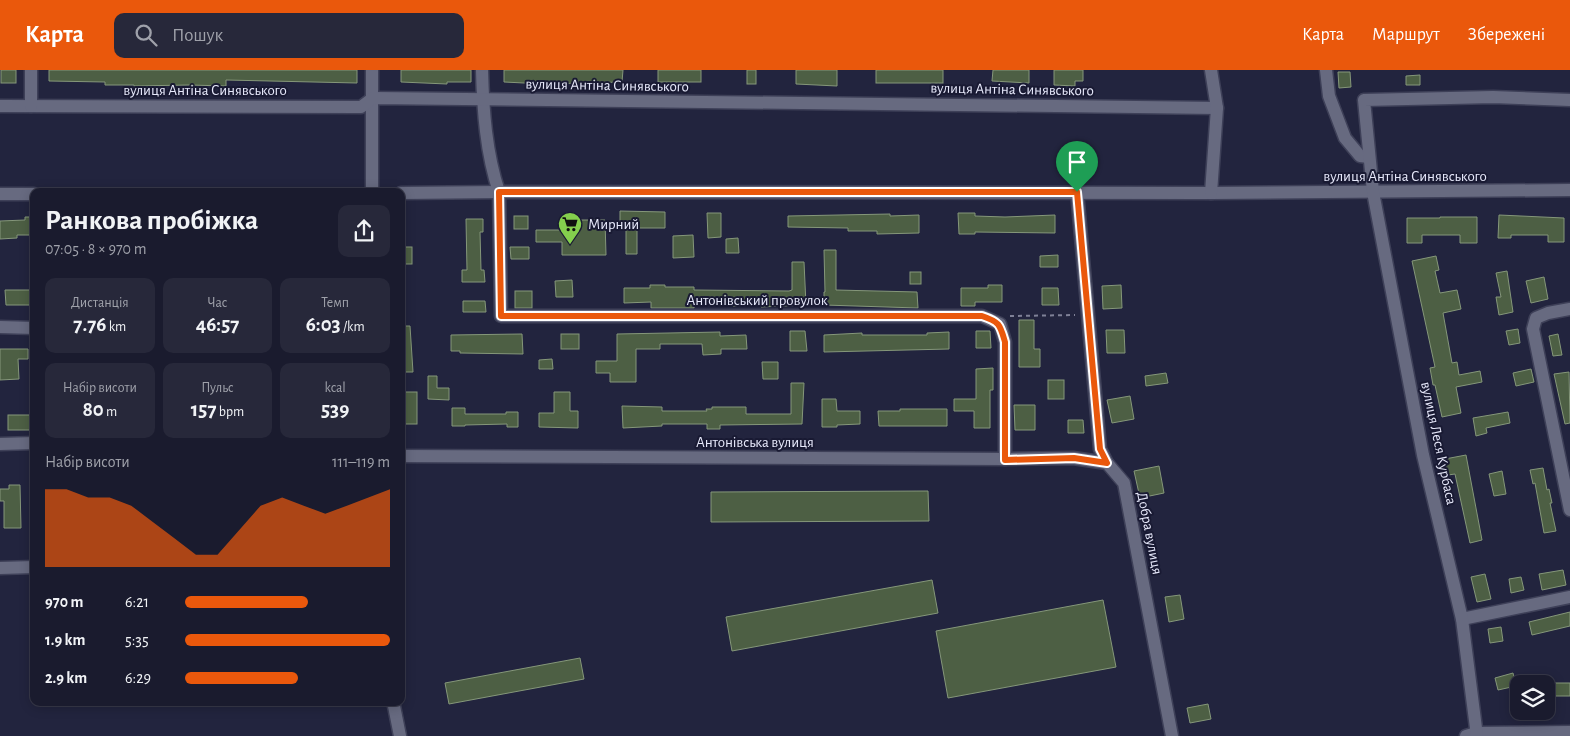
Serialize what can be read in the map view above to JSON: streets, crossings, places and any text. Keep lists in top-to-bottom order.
{
  "streets": {
    "street": [
      "вулиця Антіна Синявського",
      "Антонівський провулок",
      "Антонівська вулиця",
      "вулиця Леся Курбаса",
      "Добра вулиця"
    ]
  },
  "crossings": [
    ["вулиця Антіна Синявського", "Антонівський провулок"],
    ["вулиця Антіна Синявського", "вулиця Леся Курбаса"],
    ["вулиця Антіна Синявського", "Добра вулиця"],
    ["Антонівська вулиця", "Добра вулиця"]
  ],
  "places": {
    "supermarket": ["Мирний"]
  },
  "page": {
    "header": "Карта",
    "search": "Пошук",
    "nav": ["Карта", "Маршрут", "Збережені"],
    "heading": ["Ранкова пробіжка", "07:05 · 8 × 970 m"],
    "stats": [
      ["Дистанція", "7.76 km"],
      ["Час", "46:57"],
      ["Темп", "6:03 /km"],
      ["Набір висоти", "80 m"],
      ["Пульс", "157 bpm"],
      ["kcal", "539"]
    ],
    "chart": ["Набір висоти", "111–119 m"],
    "list": [
      {
        "name": "970 m",
        "note": "6:21"
      },
      {
        "name": "1.9 km",
        "note": "5:35"
      },
      {
        "name": "2.9 km",
        "note": "6:29"
      }
    ]
  }
}
